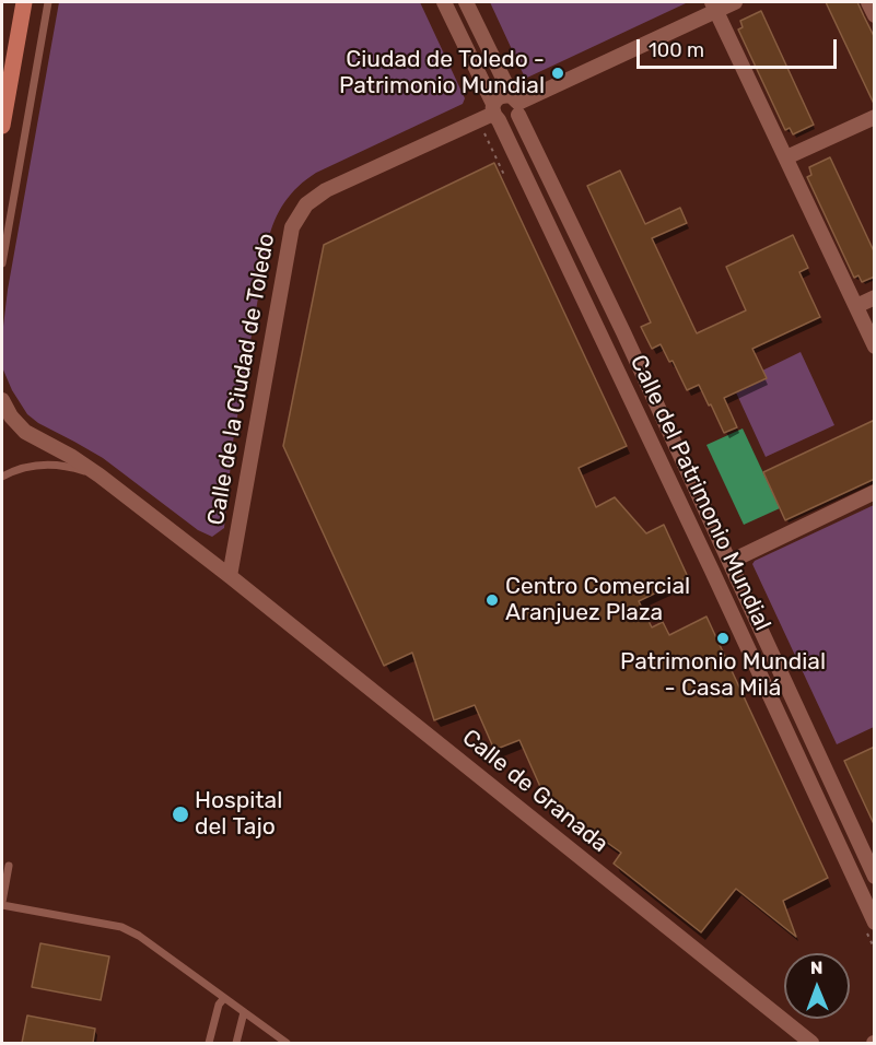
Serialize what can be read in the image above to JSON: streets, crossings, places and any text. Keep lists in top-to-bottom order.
{
  "streets": {
    "street": ["Calle de la Ciudad de Toledo", "Calle del Patrimonio Mundial", "Calle de Granada"]
  },
  "crossings": [
    ["Calle de la Ciudad de Toledo", "Calle del Patrimonio Mundial"],
    ["Calle de la Ciudad de Toledo", "Calle de Granada"]
  ],
  "places": [
    "Ciudad de Toledo - Patrimonio Mundial",
    "Centro Comercial Aranjuez Plaza",
    "Patrimonio Mundial - Casa Milá",
    "Hospital del Tajo"
  ],
  "scale_bar": "100 m",
  "north": "top"
}
